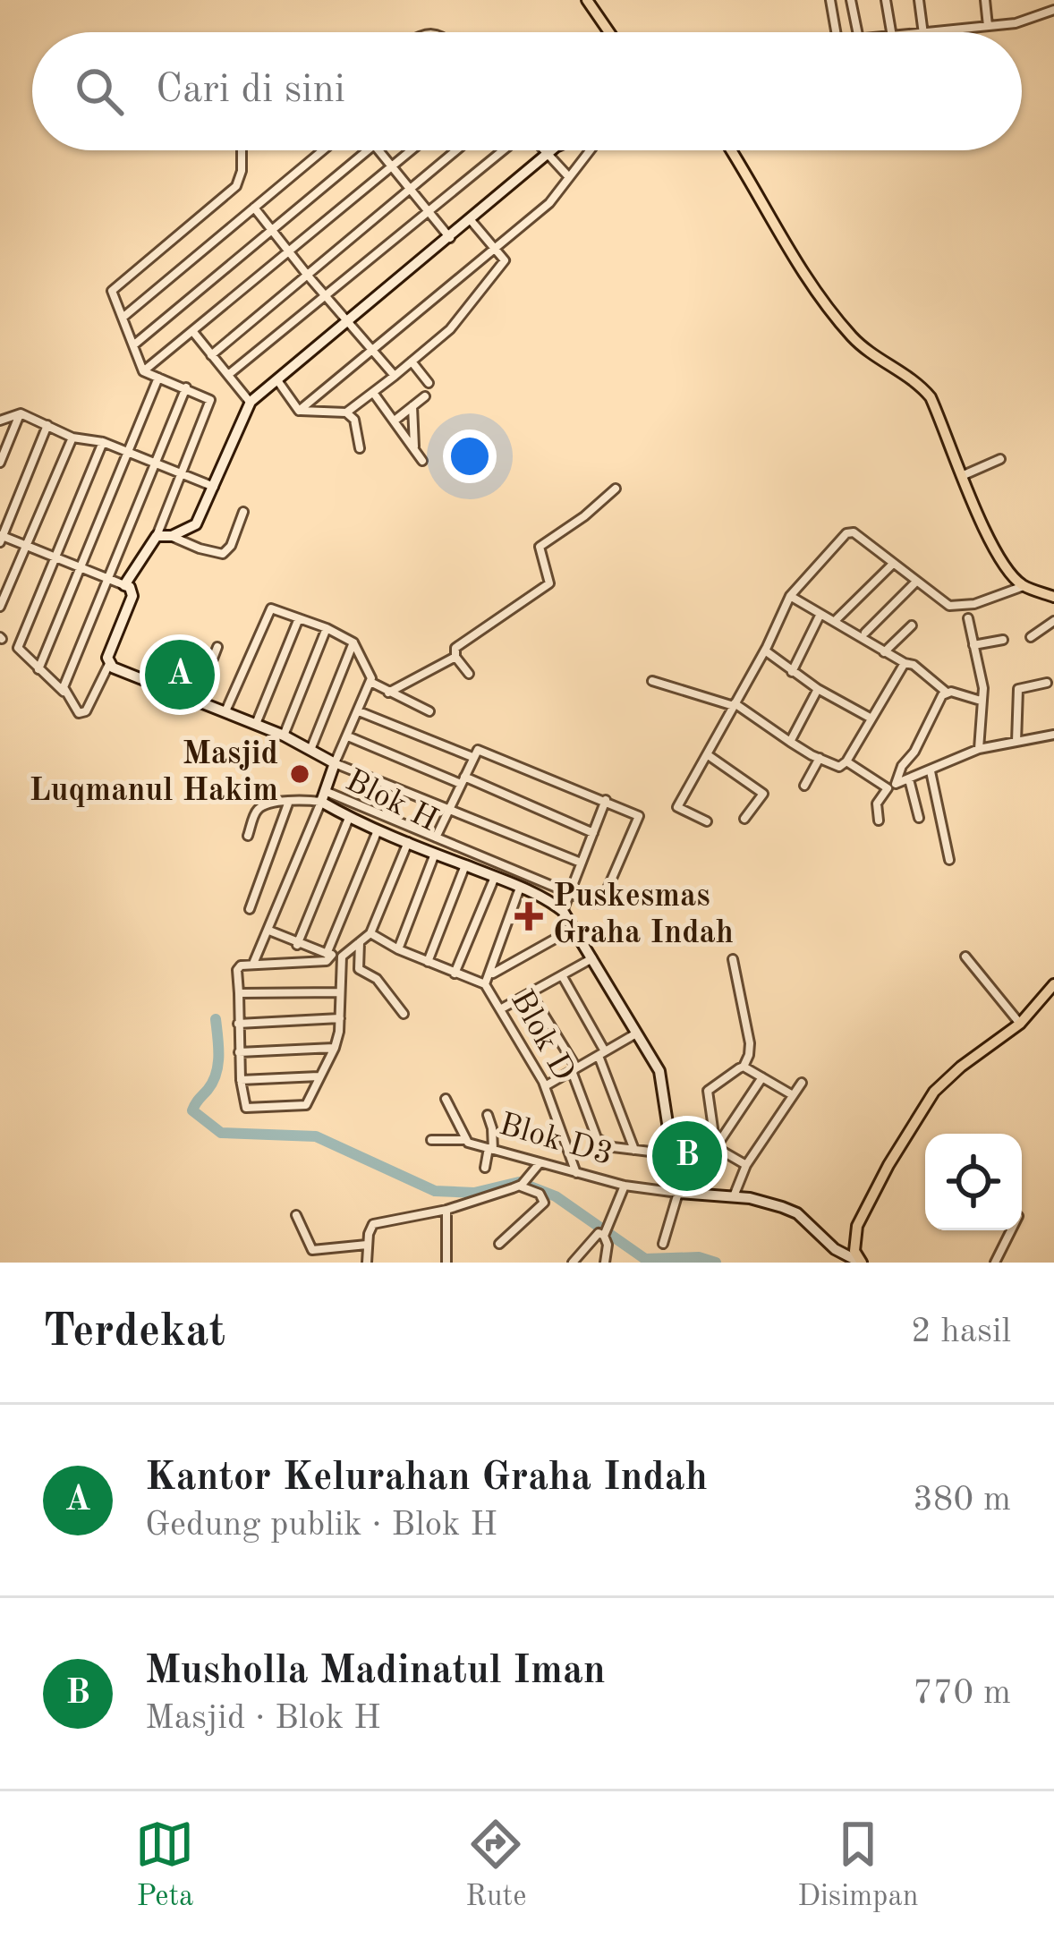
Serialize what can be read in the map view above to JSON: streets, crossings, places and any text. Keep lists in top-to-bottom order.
{
  "streets": {
    "street": ["Blok H", "Blok D", "Blok D3"]
  },
  "crossings": [
    ["Blok H", "Blok D3"],
    ["Blok D", "Blok D3"]
  ],
  "places": {
    "other": ["Masjid Luqmanul Hakim"],
    "health": ["Puskesmas Graha Indah"]
  },
  "page": {
    "search": "Cari di sini",
    "pins": ["A", "B"],
    "heading": ["Terdekat", "2 hasil"],
    "list": [
      {
        "mark": "A",
        "name": "Kantor Kelurahan Graha Indah",
        "note": "Gedung publik · Blok H",
        "value": "380 m"
      },
      {
        "mark": "B",
        "name": "Musholla Madinatul Iman",
        "note": "Masjid · Blok H",
        "value": "770 m"
      }
    ],
    "nav": ["Peta", "Rute", "Disimpan"]
  }
}
